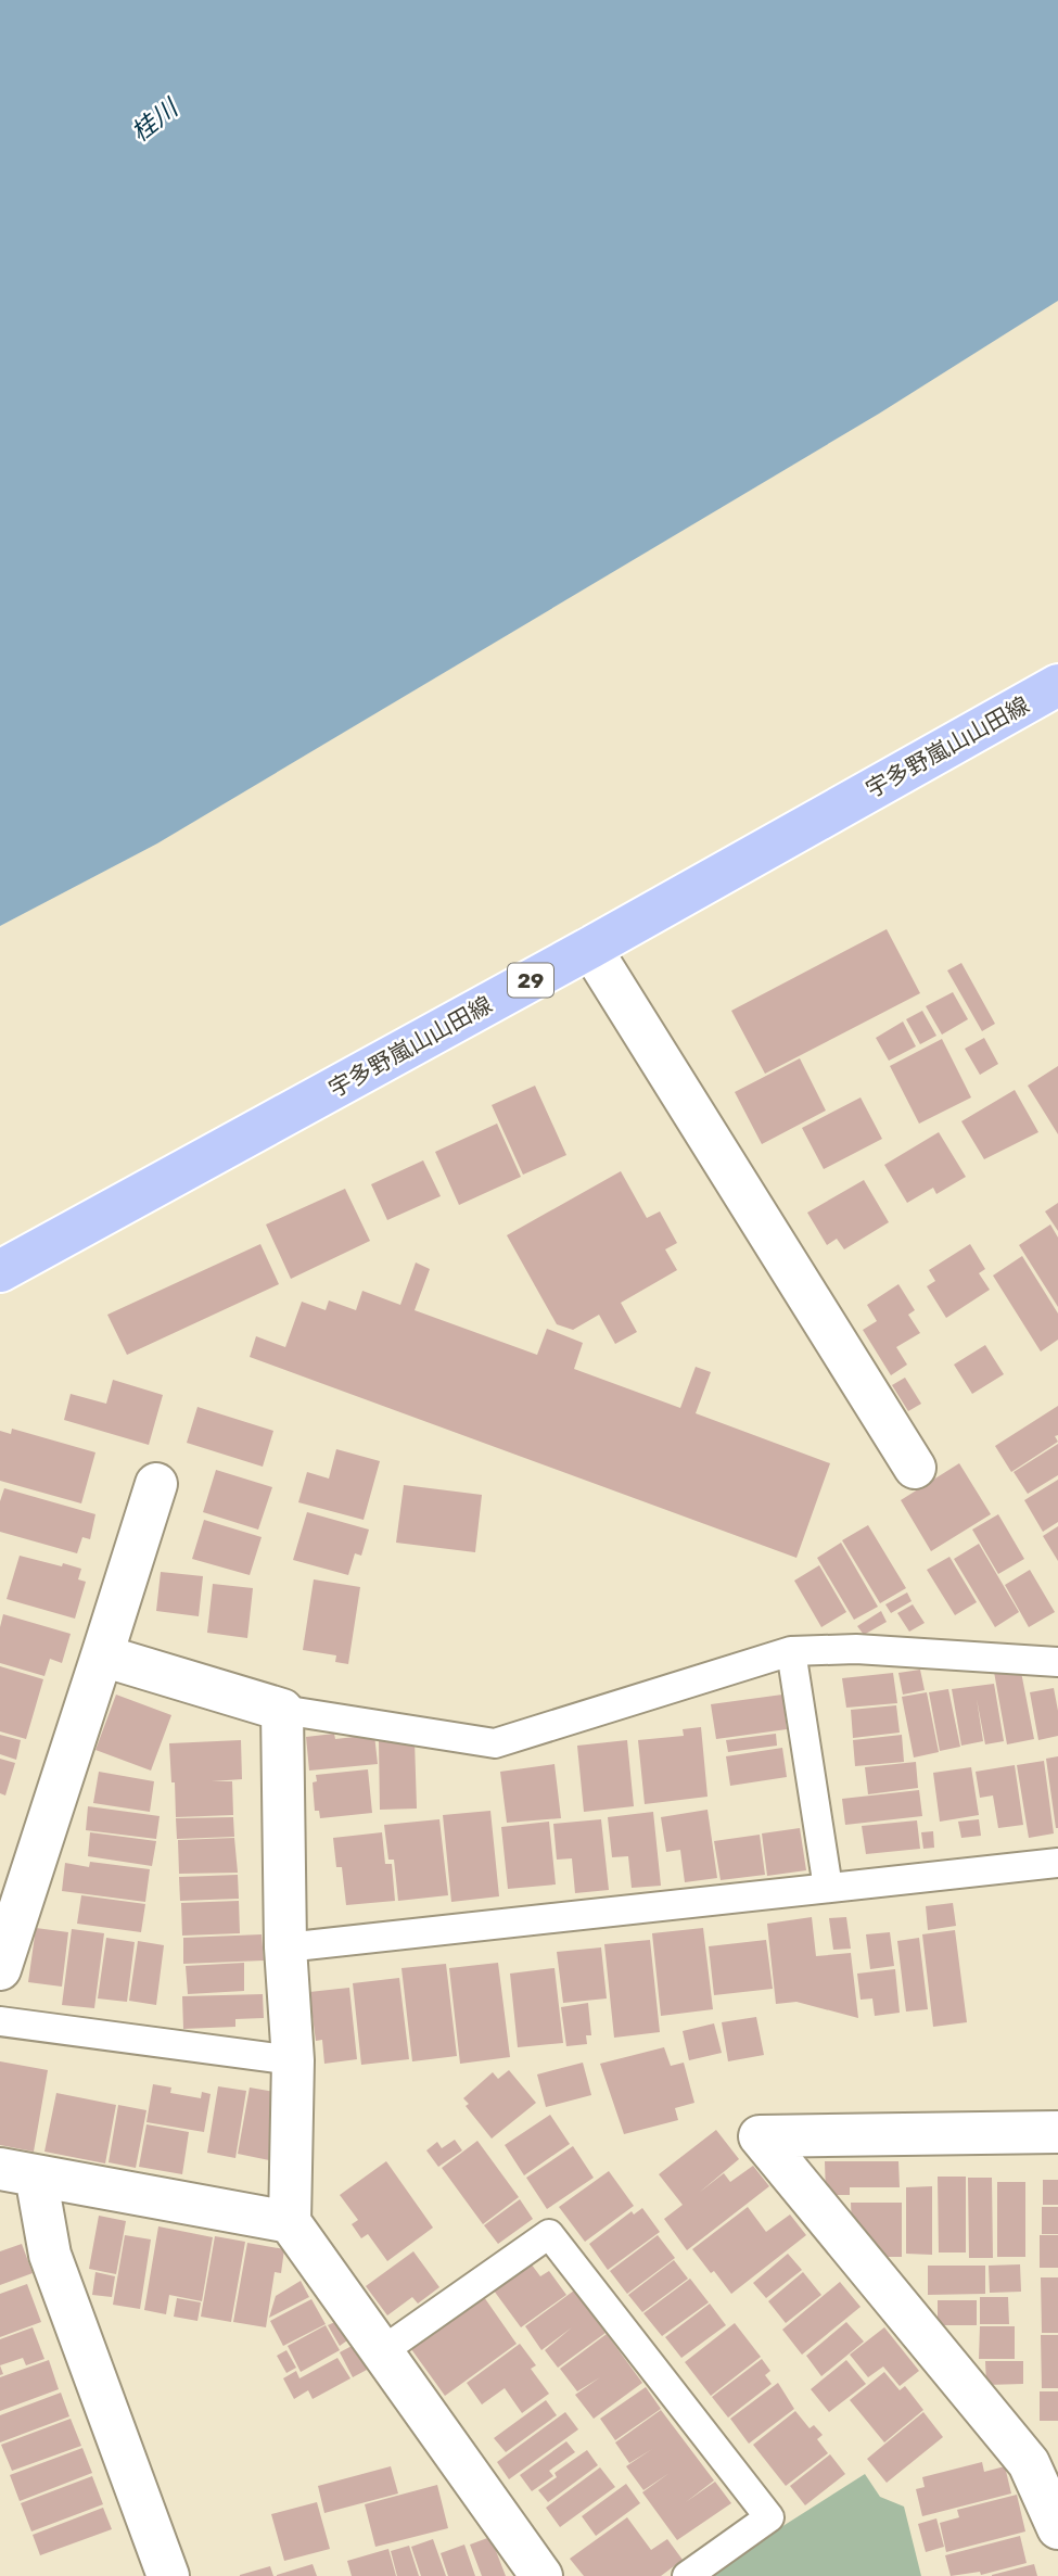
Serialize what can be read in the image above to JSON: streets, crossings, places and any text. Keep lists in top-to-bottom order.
{
  "streets": {
    "main road": ["宇多野嵐山山田線", "29"]
  },
  "water": ["桂川"]
}
